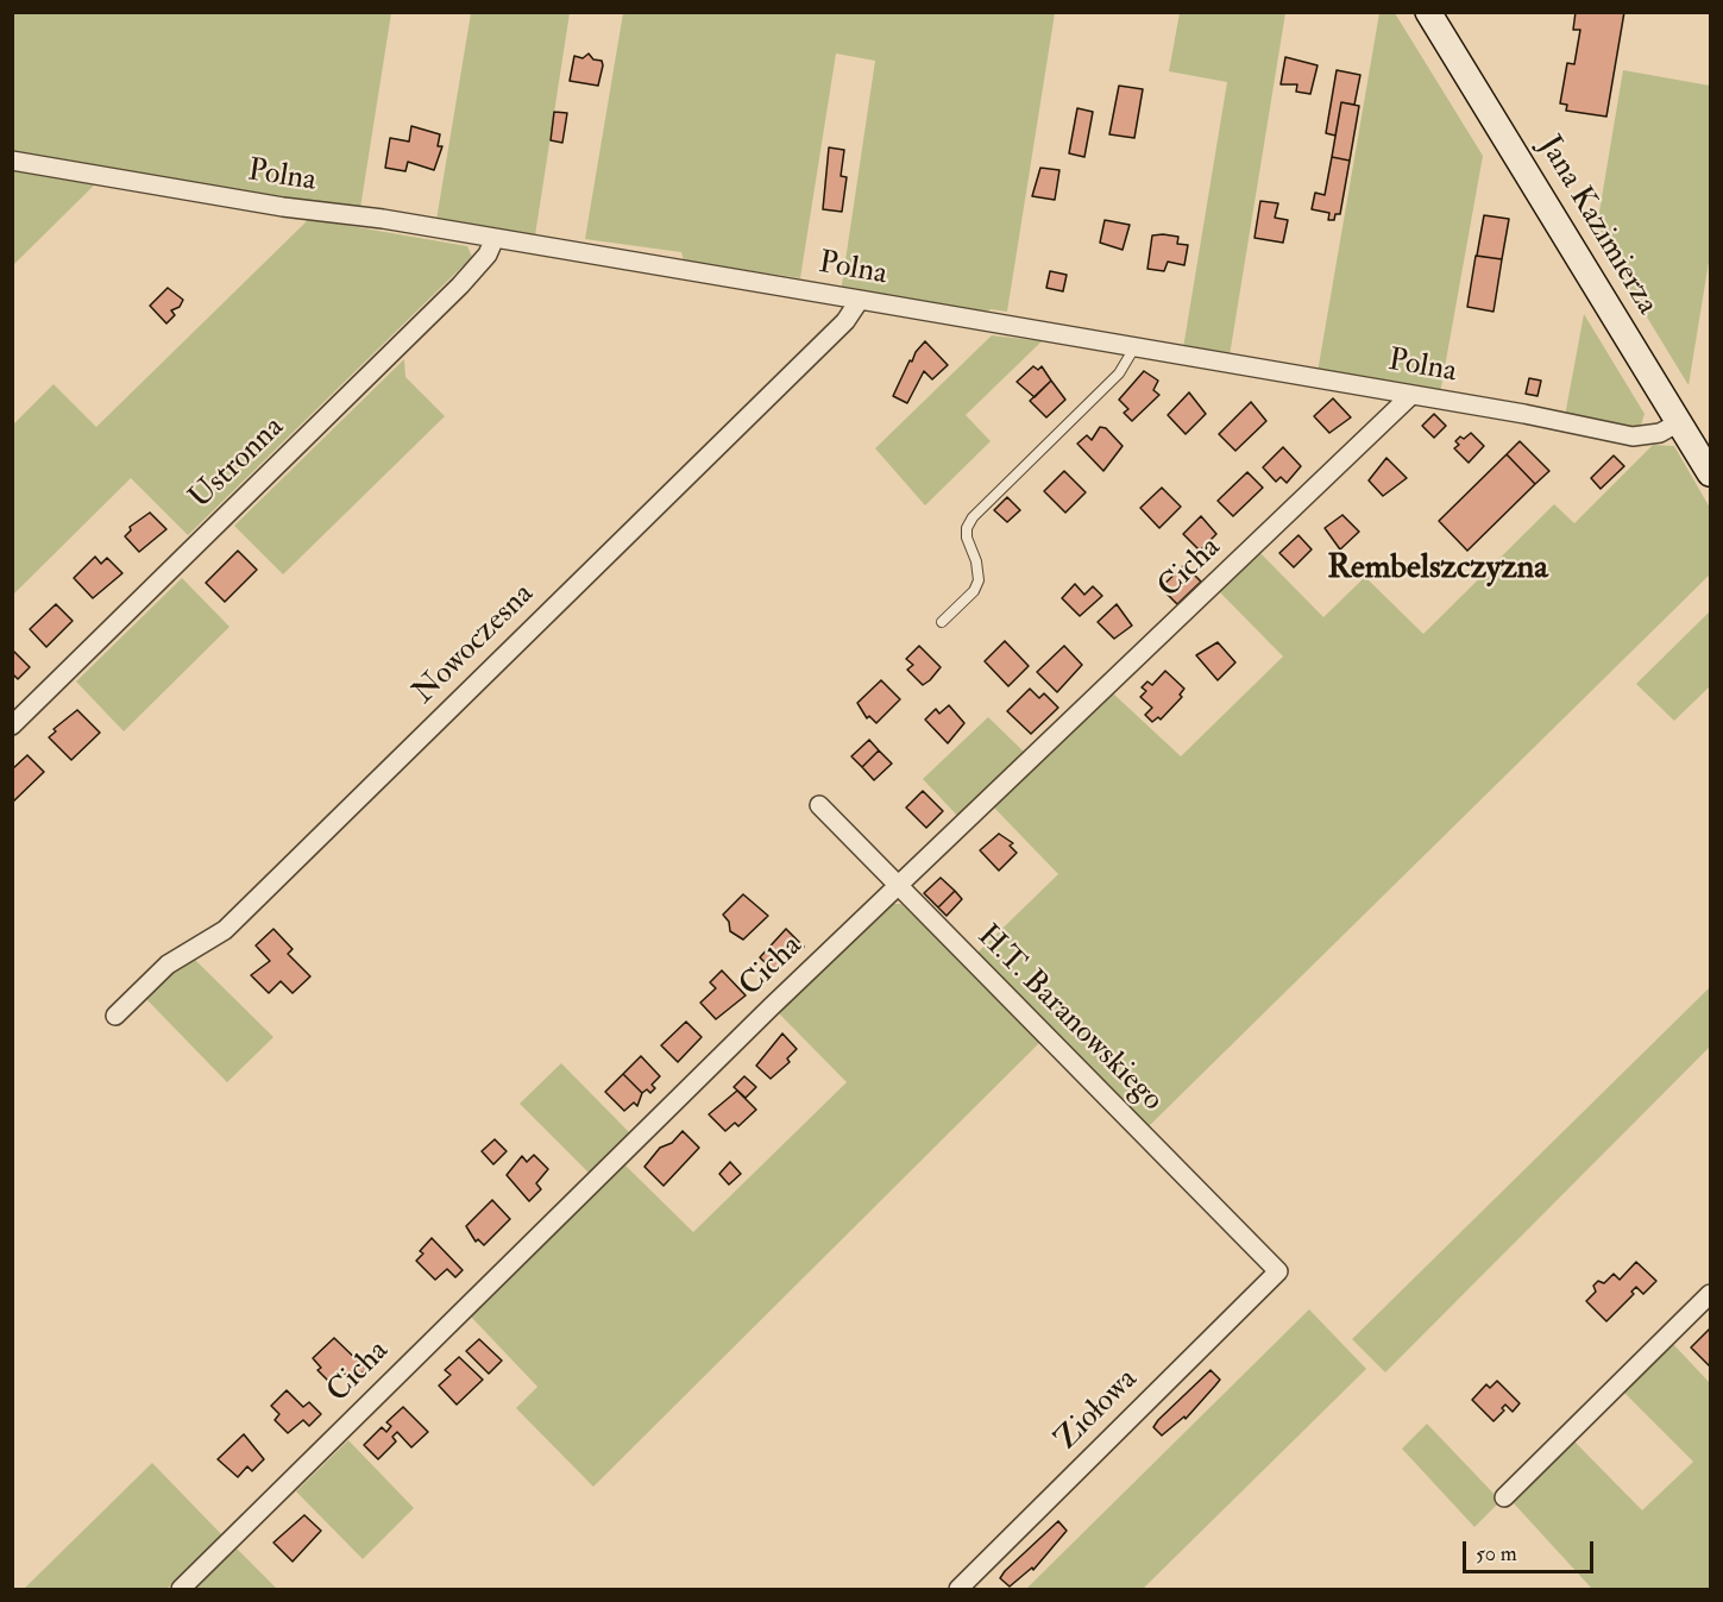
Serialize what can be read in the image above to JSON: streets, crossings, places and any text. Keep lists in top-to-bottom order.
{
  "streets": {
    "main road": ["Jana Kazimierza"],
    "street": [
      "Polna",
      "Ustronna",
      "Cicha",
      "Nowoczesna",
      "H.T. Baranowskiego",
      "Ziołowa"
    ]
  },
  "crossings": [
    ["Polna", "Jana Kazimierza"],
    ["Polna", "Ustronna"],
    ["Polna", "Cicha"],
    ["Polna", "Nowoczesna"],
    ["Cicha", "H.T. Baranowskiego"],
    ["H.T. Baranowskiego", "Ziołowa"]
  ],
  "districts": ["Rembelszczyzna"],
  "scale_bar": "50 m"
}
